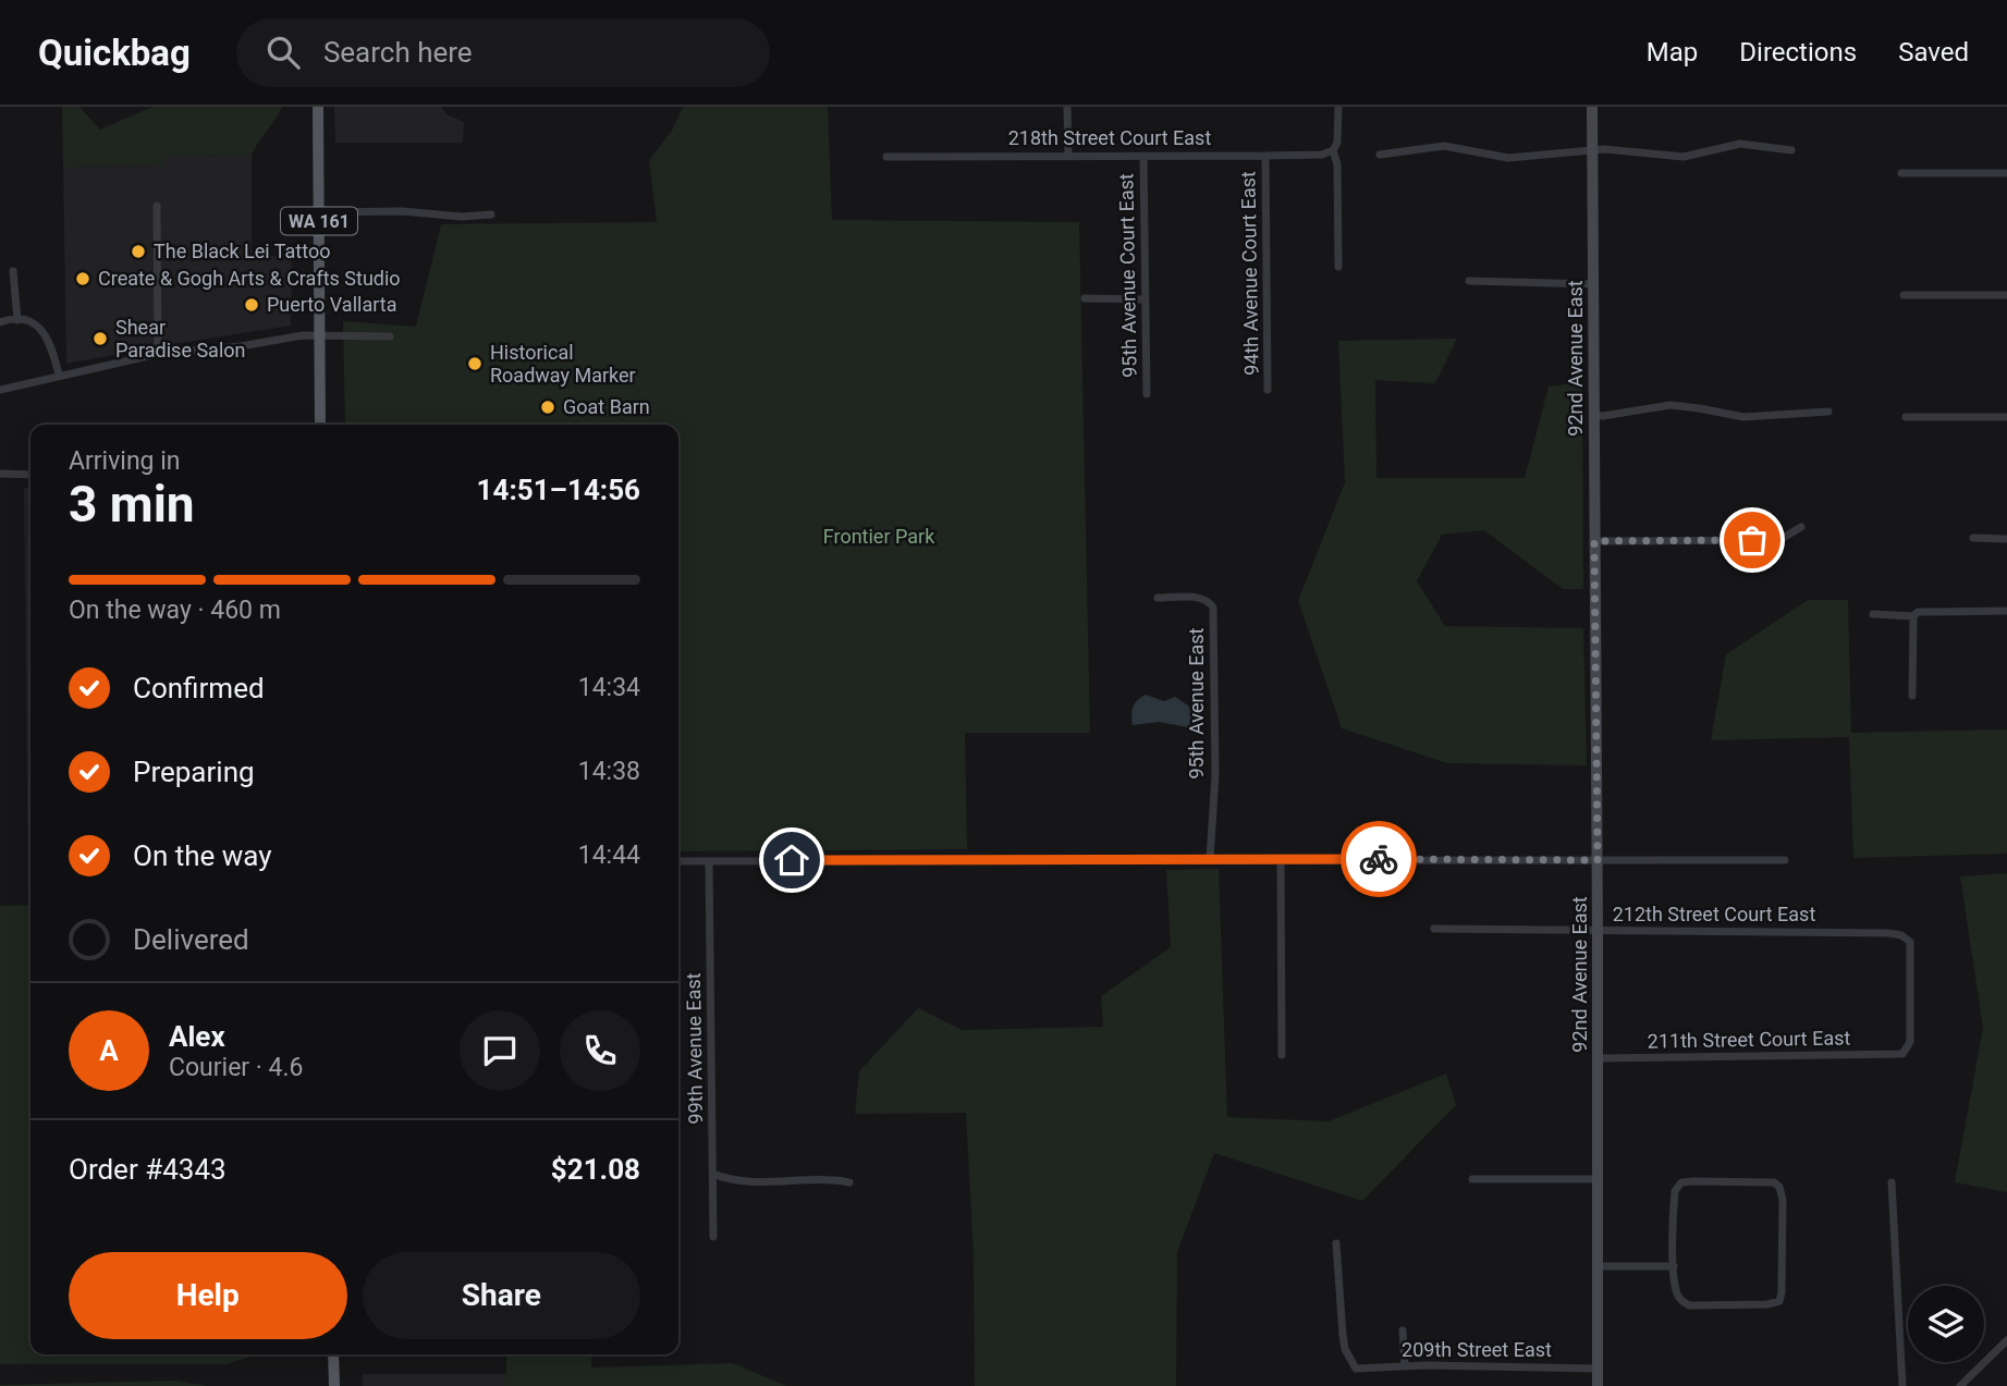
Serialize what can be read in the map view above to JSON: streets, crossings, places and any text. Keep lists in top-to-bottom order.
{
  "streets": {
    "main road": ["WA 161"],
    "street": [
      "218th Street Court East",
      "94th Avenue Court East",
      "95th Avenue Court East",
      "92nd Avenue East",
      "95th Avenue East",
      "212th Street Court East",
      "211th Street Court East",
      "99th Avenue East",
      "209th Street East"
    ]
  },
  "crossings": [
    ["218th Street Court East", "94th Avenue Court East"],
    ["218th Street Court East", "95th Avenue Court East"],
    ["92nd Avenue East", "212th Street Court East"],
    ["92nd Avenue East", "211th Street Court East"],
    ["92nd Avenue East", "209th Street East"],
    ["212th Street Court East", "211th Street Court East"]
  ],
  "parks": ["Frontier Park"],
  "places": [
    "The Black Lei Tattoo",
    "Create & Gogh Arts & Crafts Studio",
    "Puerto Vallarta",
    "Shear Paradise Salon",
    "Historical Roadway Marker",
    "Goat Barn"
  ],
  "page": {
    "header": "Quickbag",
    "search": "Search here",
    "nav": ["Map", "Directions", "Saved"],
    "heading": ["3 min", "Arriving in", "14:51–14:56"],
    "panel": [
      "Alex",
      "Courier · 4.6",
      "Order #4343",
      "$21.08"
    ],
    "bar": "On the way · 460 m",
    "list": [
      ["Confirmed", "14:34"],
      ["Preparing", "14:38"],
      ["On the way", "14:44"],
      "Delivered"
    ],
    "round": "A",
    "buttons": ["Help", "Share"]
  }
}
